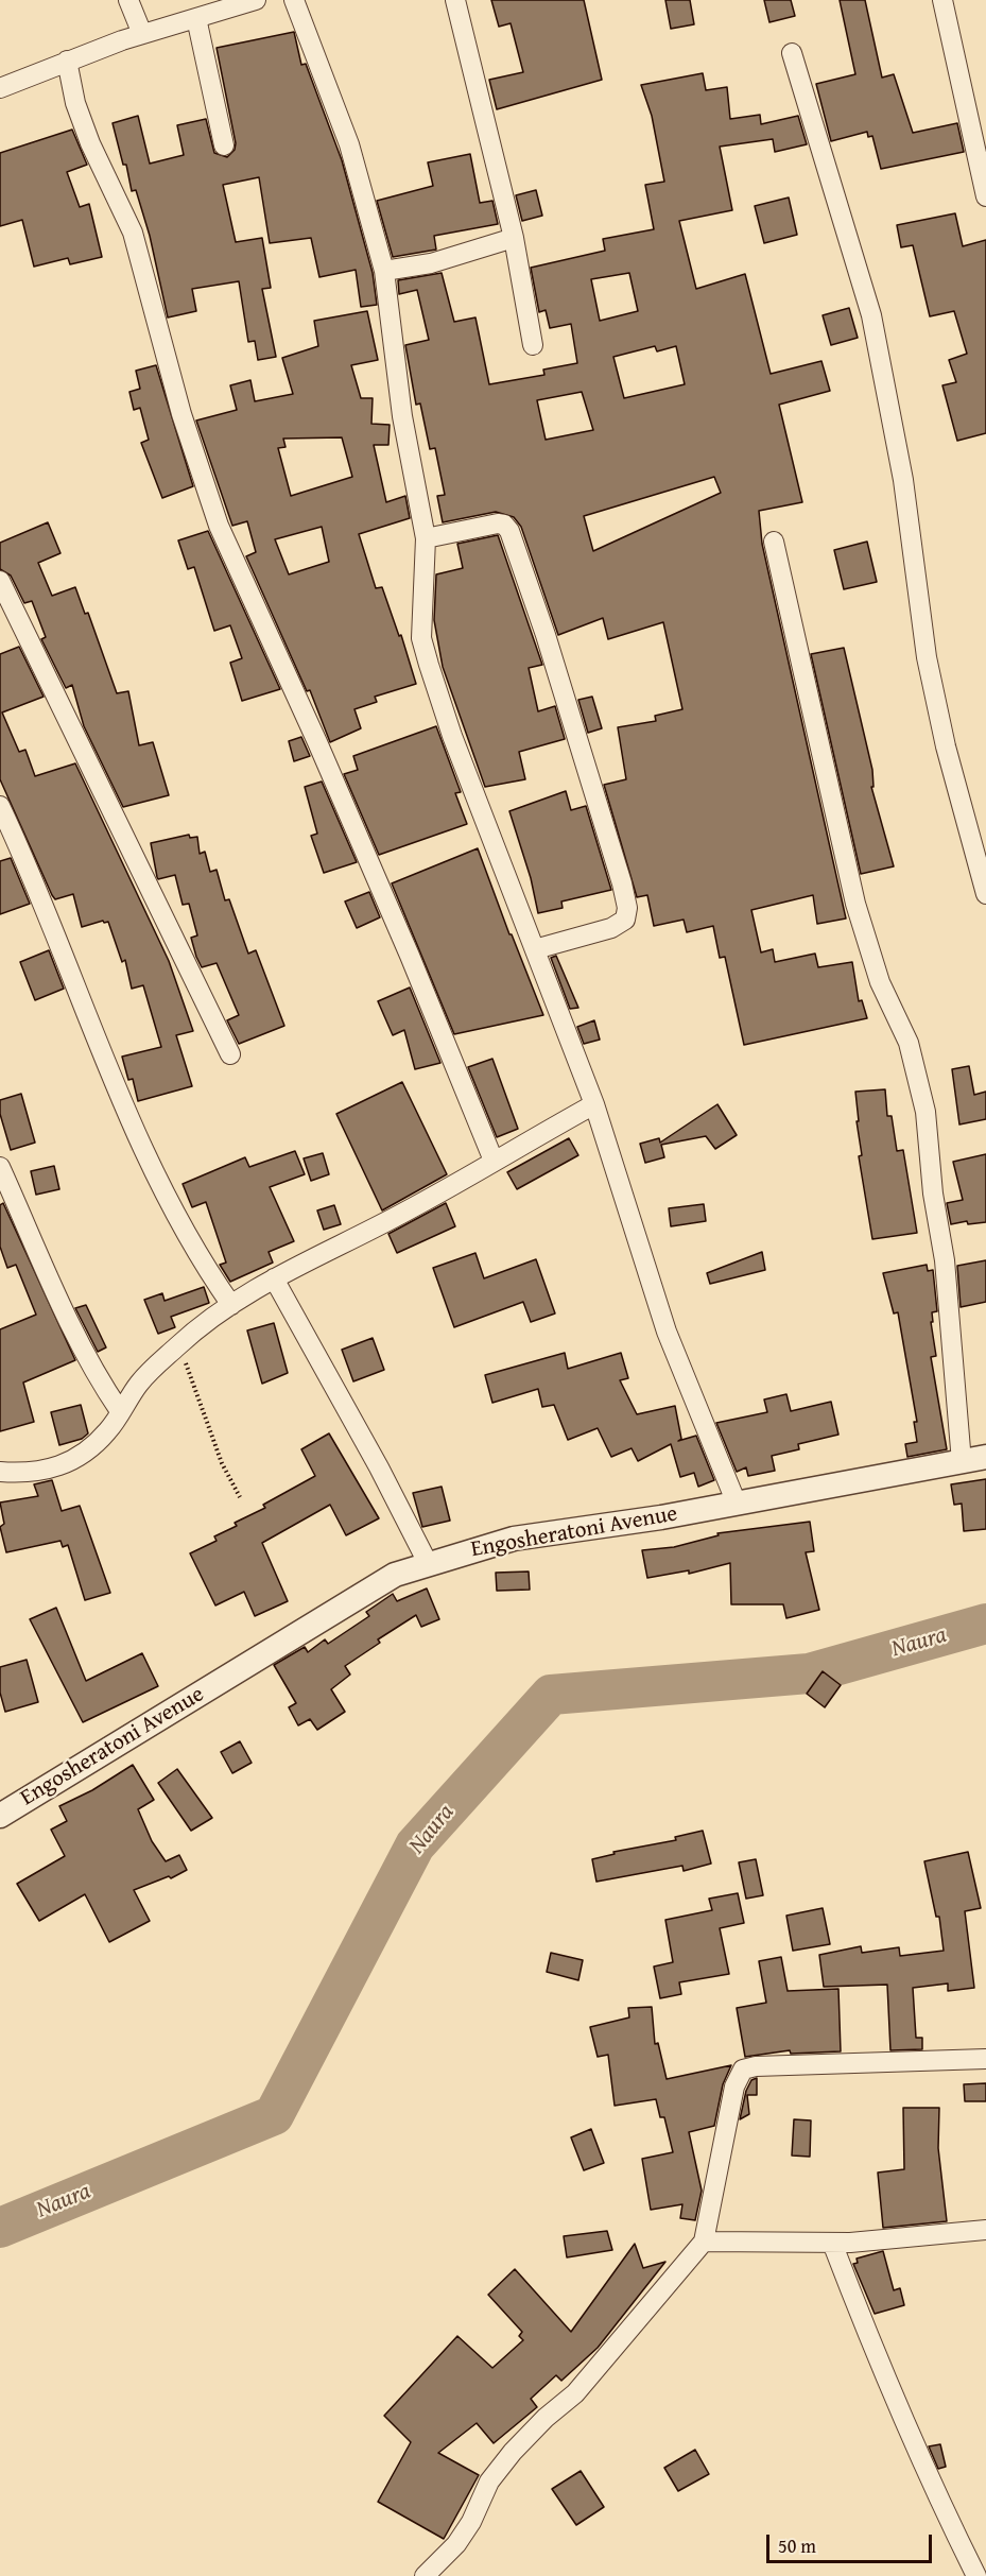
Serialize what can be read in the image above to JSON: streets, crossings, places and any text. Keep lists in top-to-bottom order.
{
  "streets": {
    "street": ["Engosheratoni Avenue"]
  },
  "water": ["Naura"],
  "scale_bar": "50 m"
}
